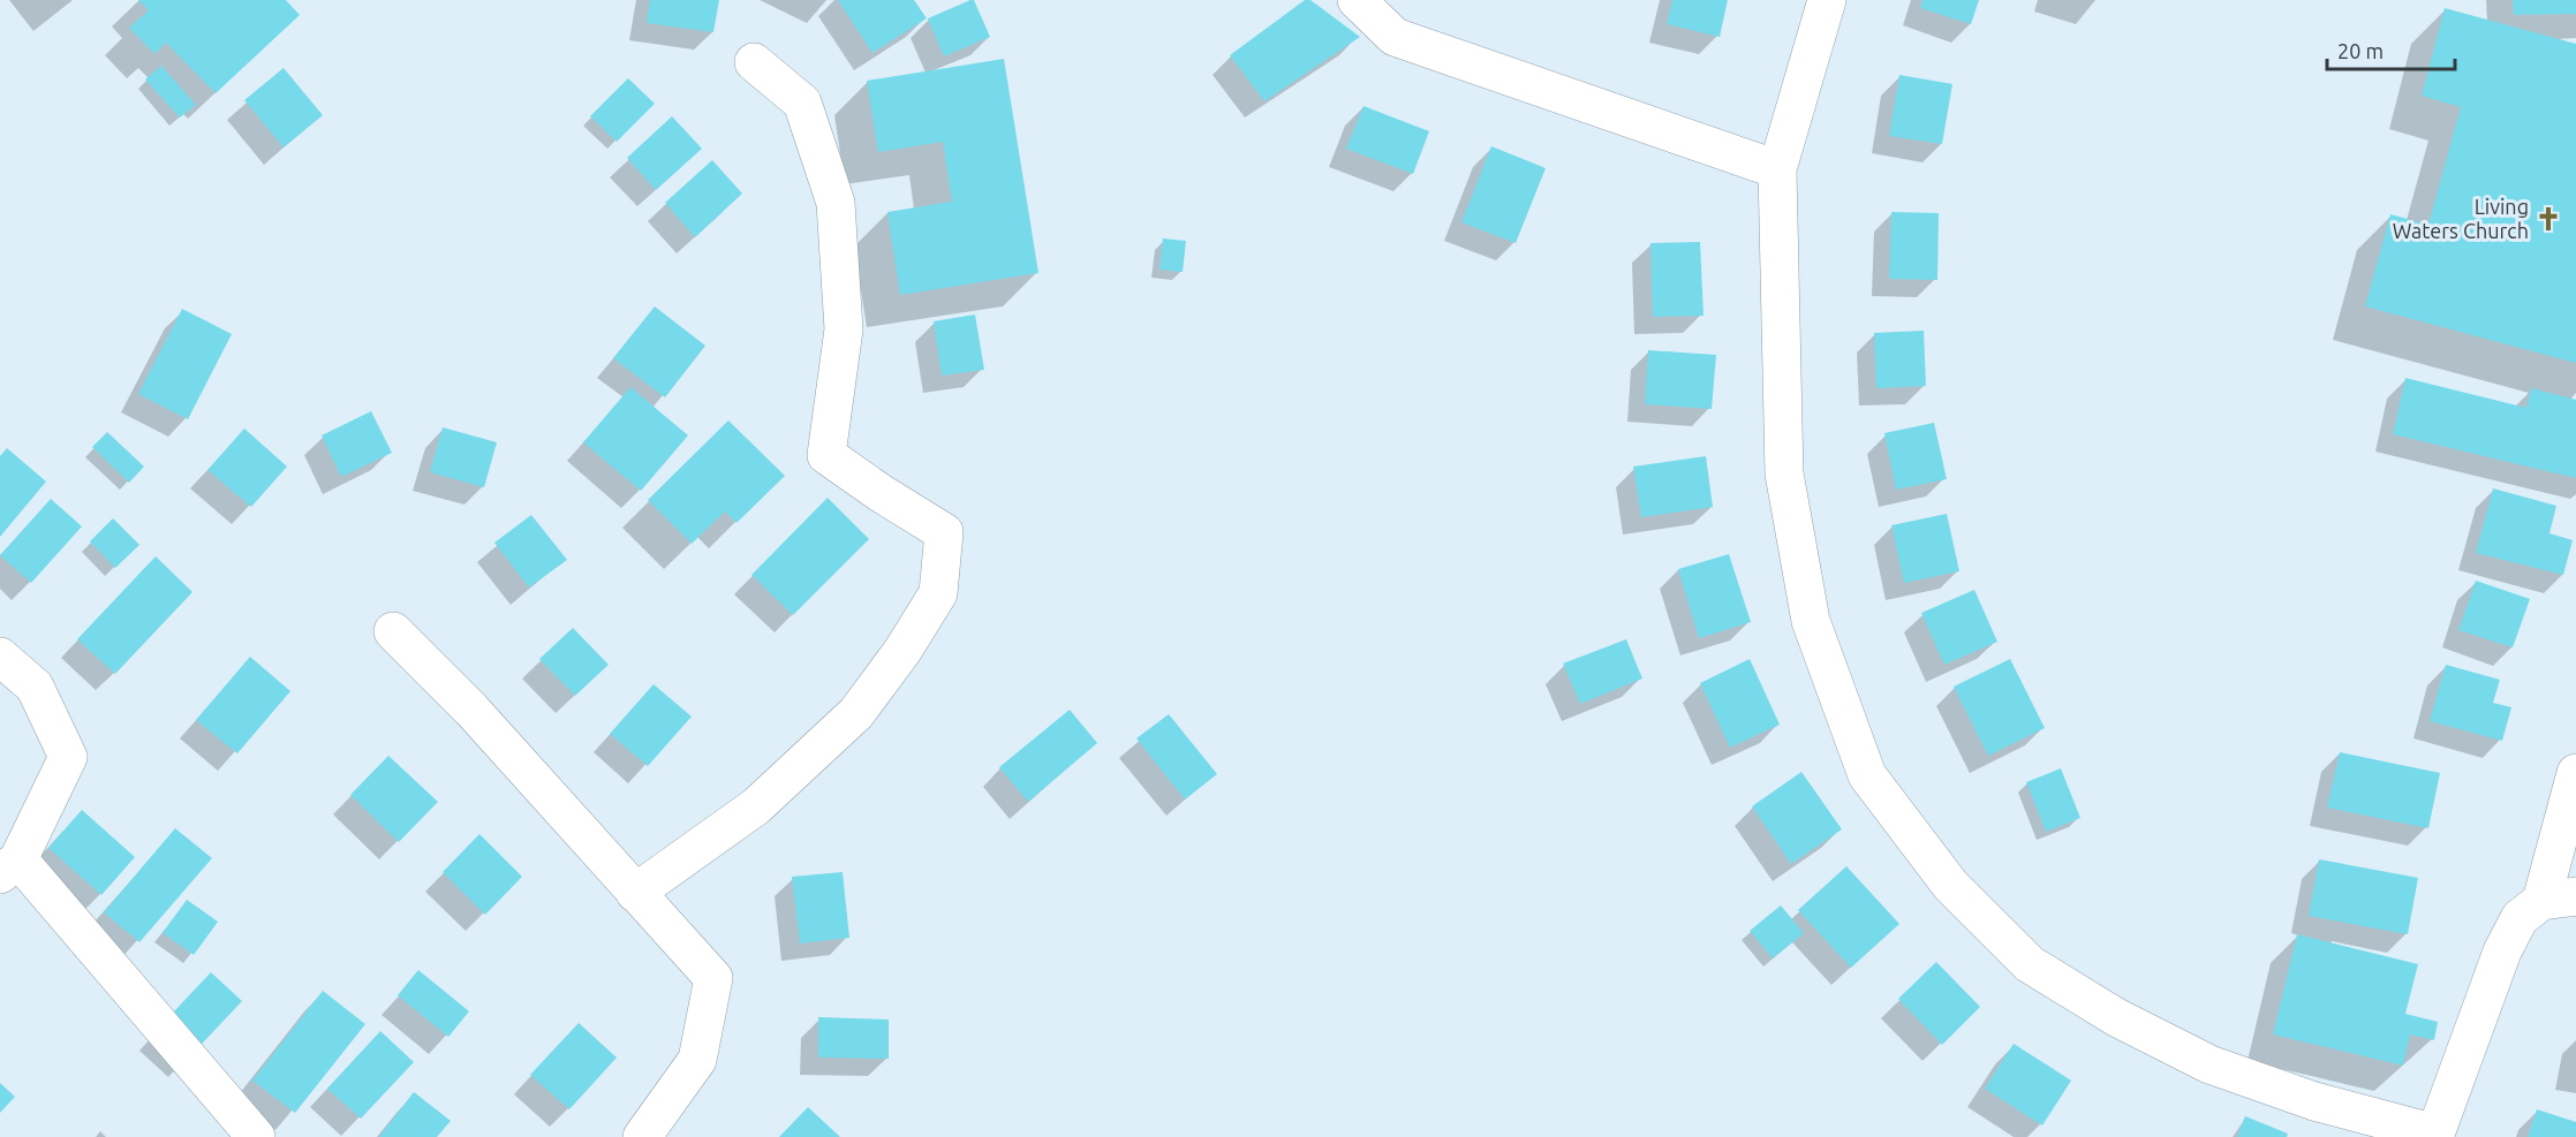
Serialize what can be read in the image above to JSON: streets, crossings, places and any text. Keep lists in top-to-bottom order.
{
  "places": {
    "church": ["Living Waters Church"]
  },
  "scale_bar": "20 m"
}
